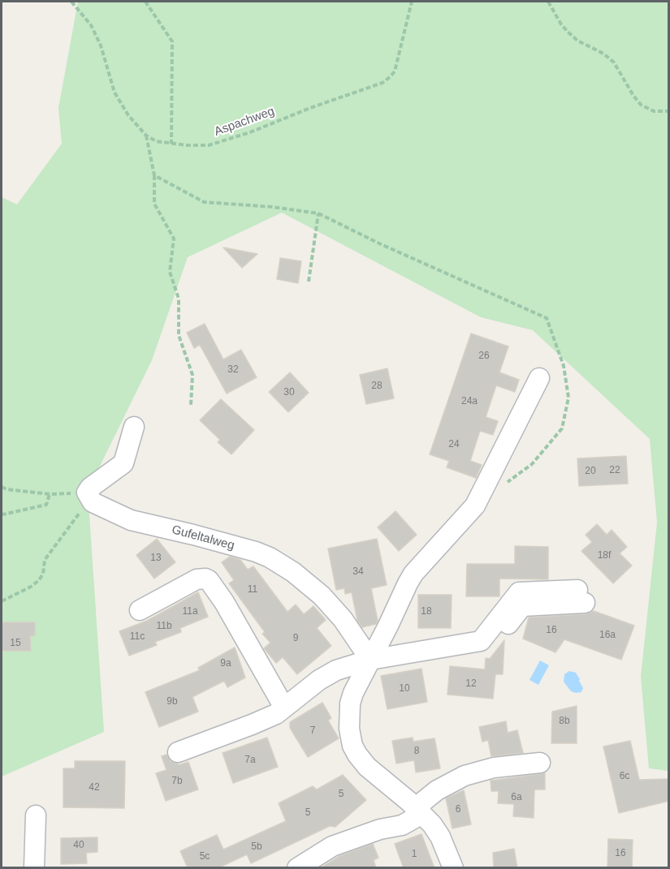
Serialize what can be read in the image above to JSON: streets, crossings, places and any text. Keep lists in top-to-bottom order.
{
  "streets": {
    "street": ["Gufeltalweg"],
    "path": ["Aspachweg"]
  },
  "house_numbers": [
    "26",
    "32",
    "28",
    "30",
    "24a",
    "24",
    "22",
    "20",
    "18f",
    "13",
    "34",
    "11",
    "11a",
    "18",
    "11b",
    "16",
    "16a",
    "11c",
    "9",
    "15",
    "9a",
    "12",
    "10",
    "9b",
    "8b",
    "7",
    "8",
    "7a",
    "6c",
    "7b",
    "42",
    "5",
    "6a",
    "6",
    "5",
    "40",
    "5b",
    "16",
    "1",
    "5c"
  ]
}
